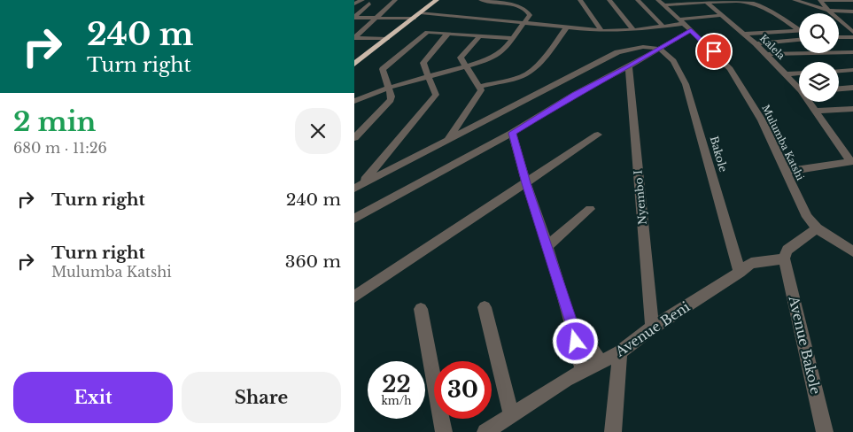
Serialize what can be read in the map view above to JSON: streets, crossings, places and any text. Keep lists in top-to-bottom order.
{
  "streets": {
    "street": [
      "Kalela",
      "Mulumba Katshi",
      "Bakole",
      "Nyembo I",
      "Avenue Beni",
      "Avenue Bakole"
    ]
  },
  "crossings": [
    ["Bakole", "Avenue Beni"],
    ["Nyembo I", "Avenue Beni"],
    ["Avenue Beni", "Avenue Bakole"]
  ],
  "page": {
    "turn": ["240 m", "Turn right"],
    "heading": ["2 min", "680 m · 11:26"],
    "list": [
      {
        "name": "Turn right",
        "value": "240 m"
      },
      {
        "name": "Turn right",
        "note": "Mulumba Katshi",
        "value": "360 m"
      }
    ],
    "speed": "22 km/h",
    "limit": "30",
    "buttons": ["Exit", "Share"]
  }
}
